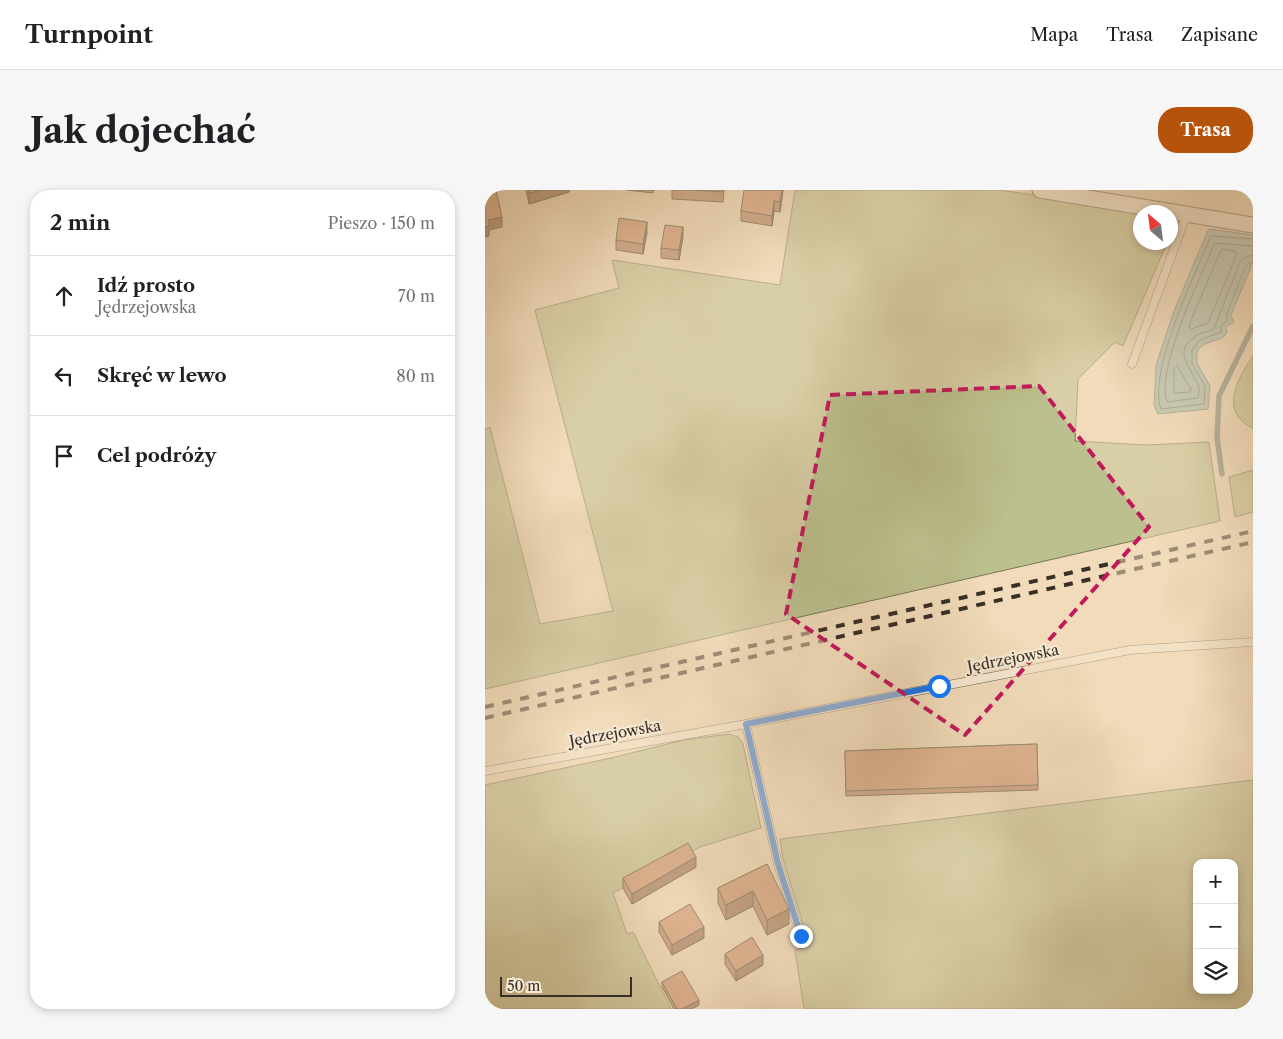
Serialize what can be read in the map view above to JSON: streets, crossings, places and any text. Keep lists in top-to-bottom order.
{
  "streets": {
    "lane": ["Jędrzejowska"]
  },
  "scale_bar": "50 m",
  "north": "top left",
  "page": {
    "header": "Turnpoint",
    "nav": ["Mapa", "Trasa", "Zapisane"],
    "buttons": "Trasa",
    "title": "Jak dojechać",
    "heading": ["2 min", "Pieszo · 150 m"],
    "list": [
      ["Idź prosto", "Jędrzejowska", "70 m"],
      ["Skręć w lewo", "80 m"],
      "Cel podróży"
    ],
    "map_buttons": ["+", "−"],
    "scale": "50 m"
  }
}
